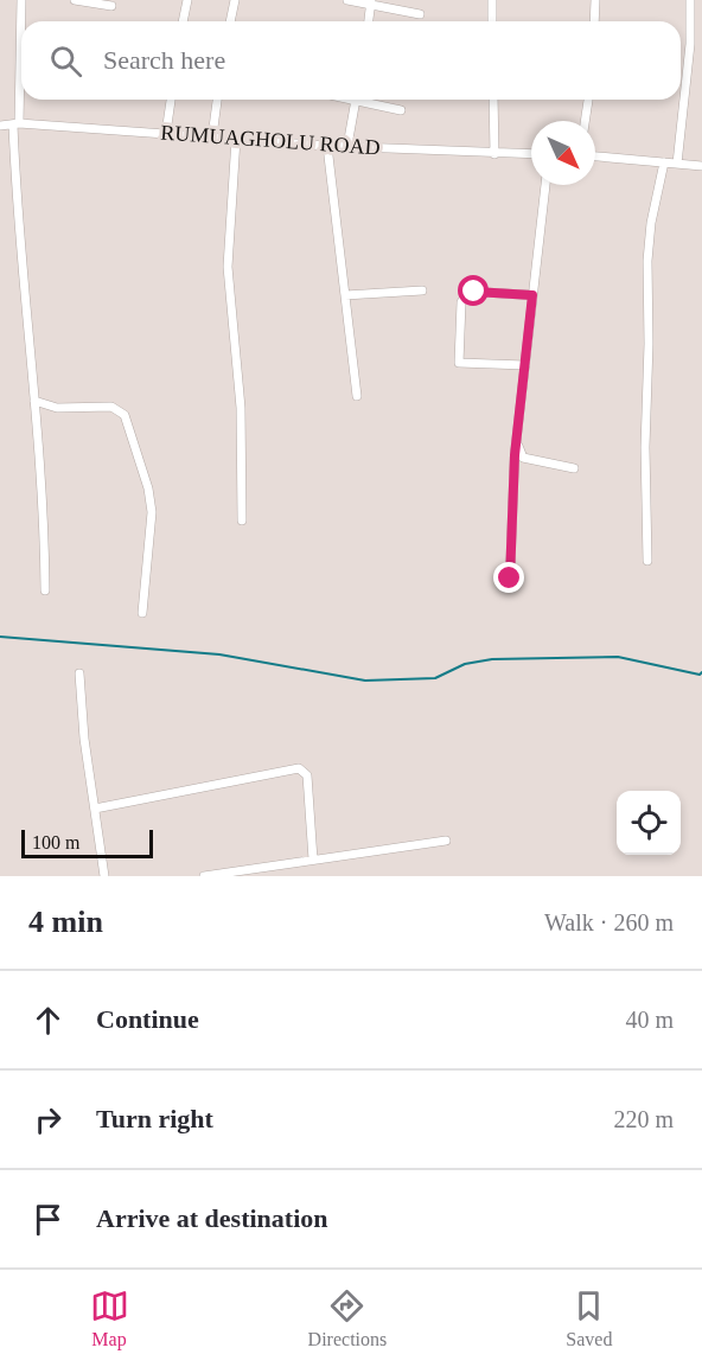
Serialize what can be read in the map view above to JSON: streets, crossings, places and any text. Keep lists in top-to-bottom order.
{
  "streets": {
    "street": ["RUMUAGHOLU ROAD"]
  },
  "scale_bar": "100 m",
  "north": "bottom right",
  "page": {
    "search": "Search here",
    "scale": "100 m",
    "heading": ["4 min", "Walk · 260 m"],
    "list": [
      ["Continue", "40 m"],
      ["Turn right", "220 m"],
      "Arrive at destination"
    ],
    "nav": ["Map", "Directions", "Saved"]
  }
}
